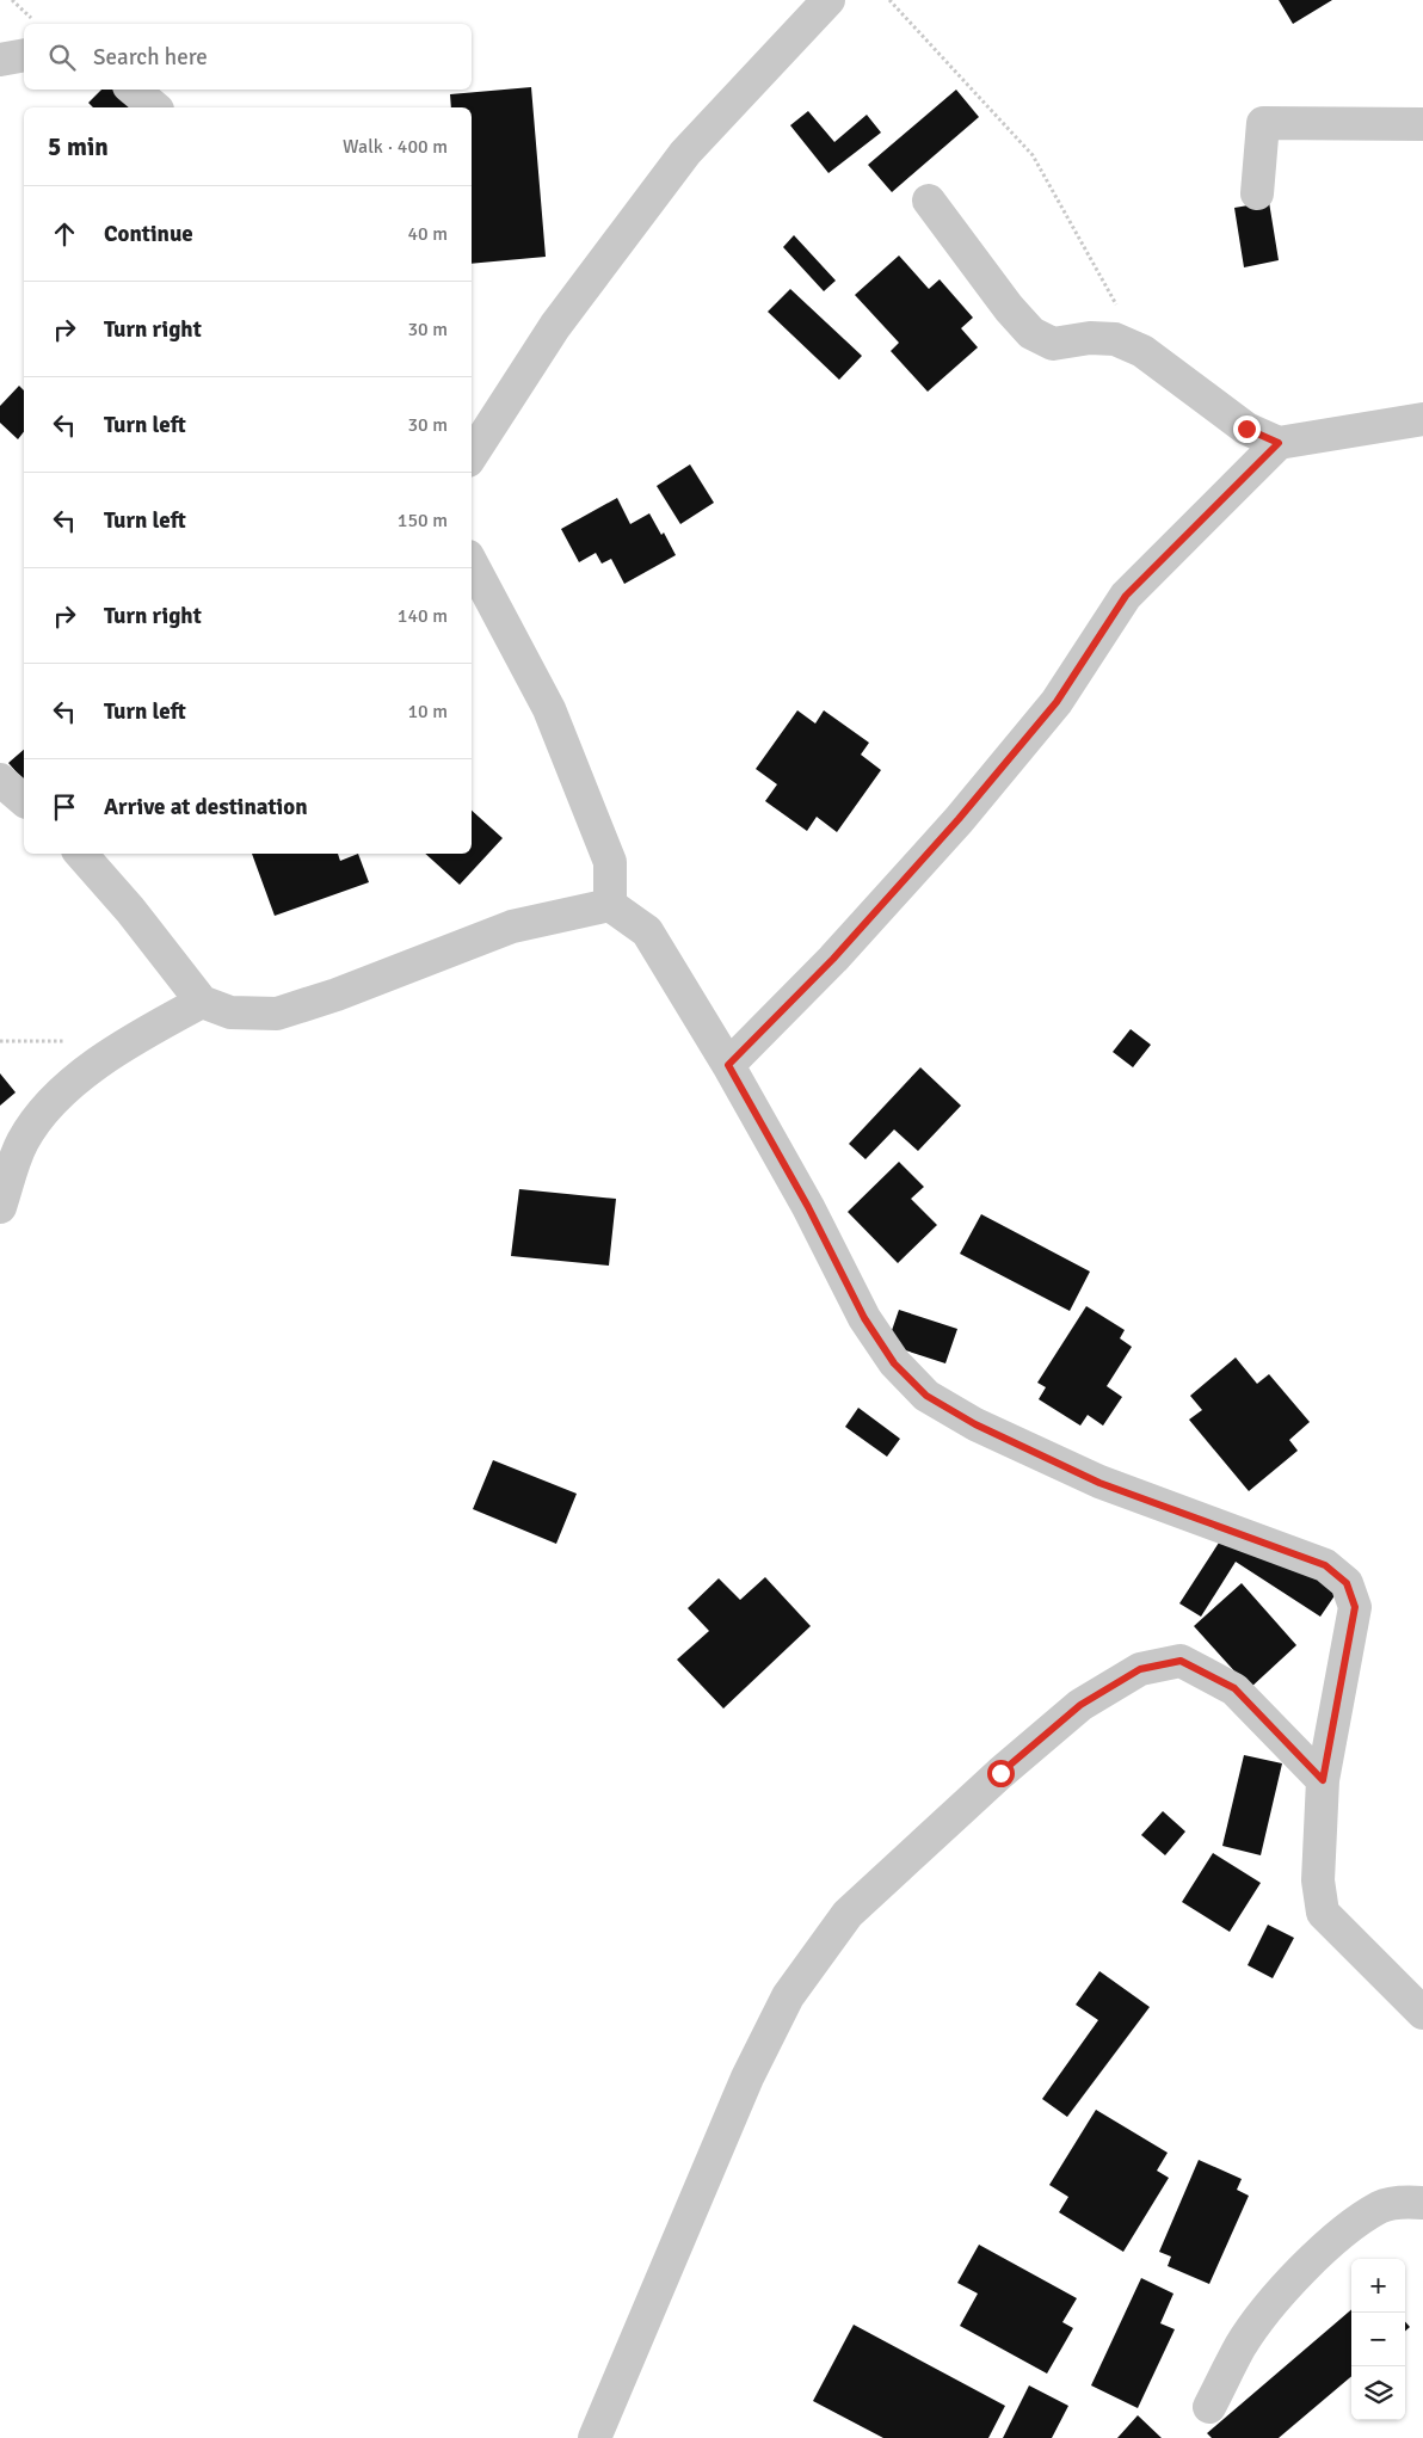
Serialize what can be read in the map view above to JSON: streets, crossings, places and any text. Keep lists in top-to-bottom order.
{
  "page": {
    "search": "Search here",
    "heading": ["5 min", "Walk · 400 m"],
    "list": [
      ["Continue", "40 m"],
      ["Turn right", "30 m"],
      ["Turn left", "30 m"],
      ["Turn left", "150 m"],
      ["Turn right", "140 m"],
      ["Turn left", "10 m"],
      "Arrive at destination"
    ],
    "map_buttons": ["+", "−"]
  }
}
